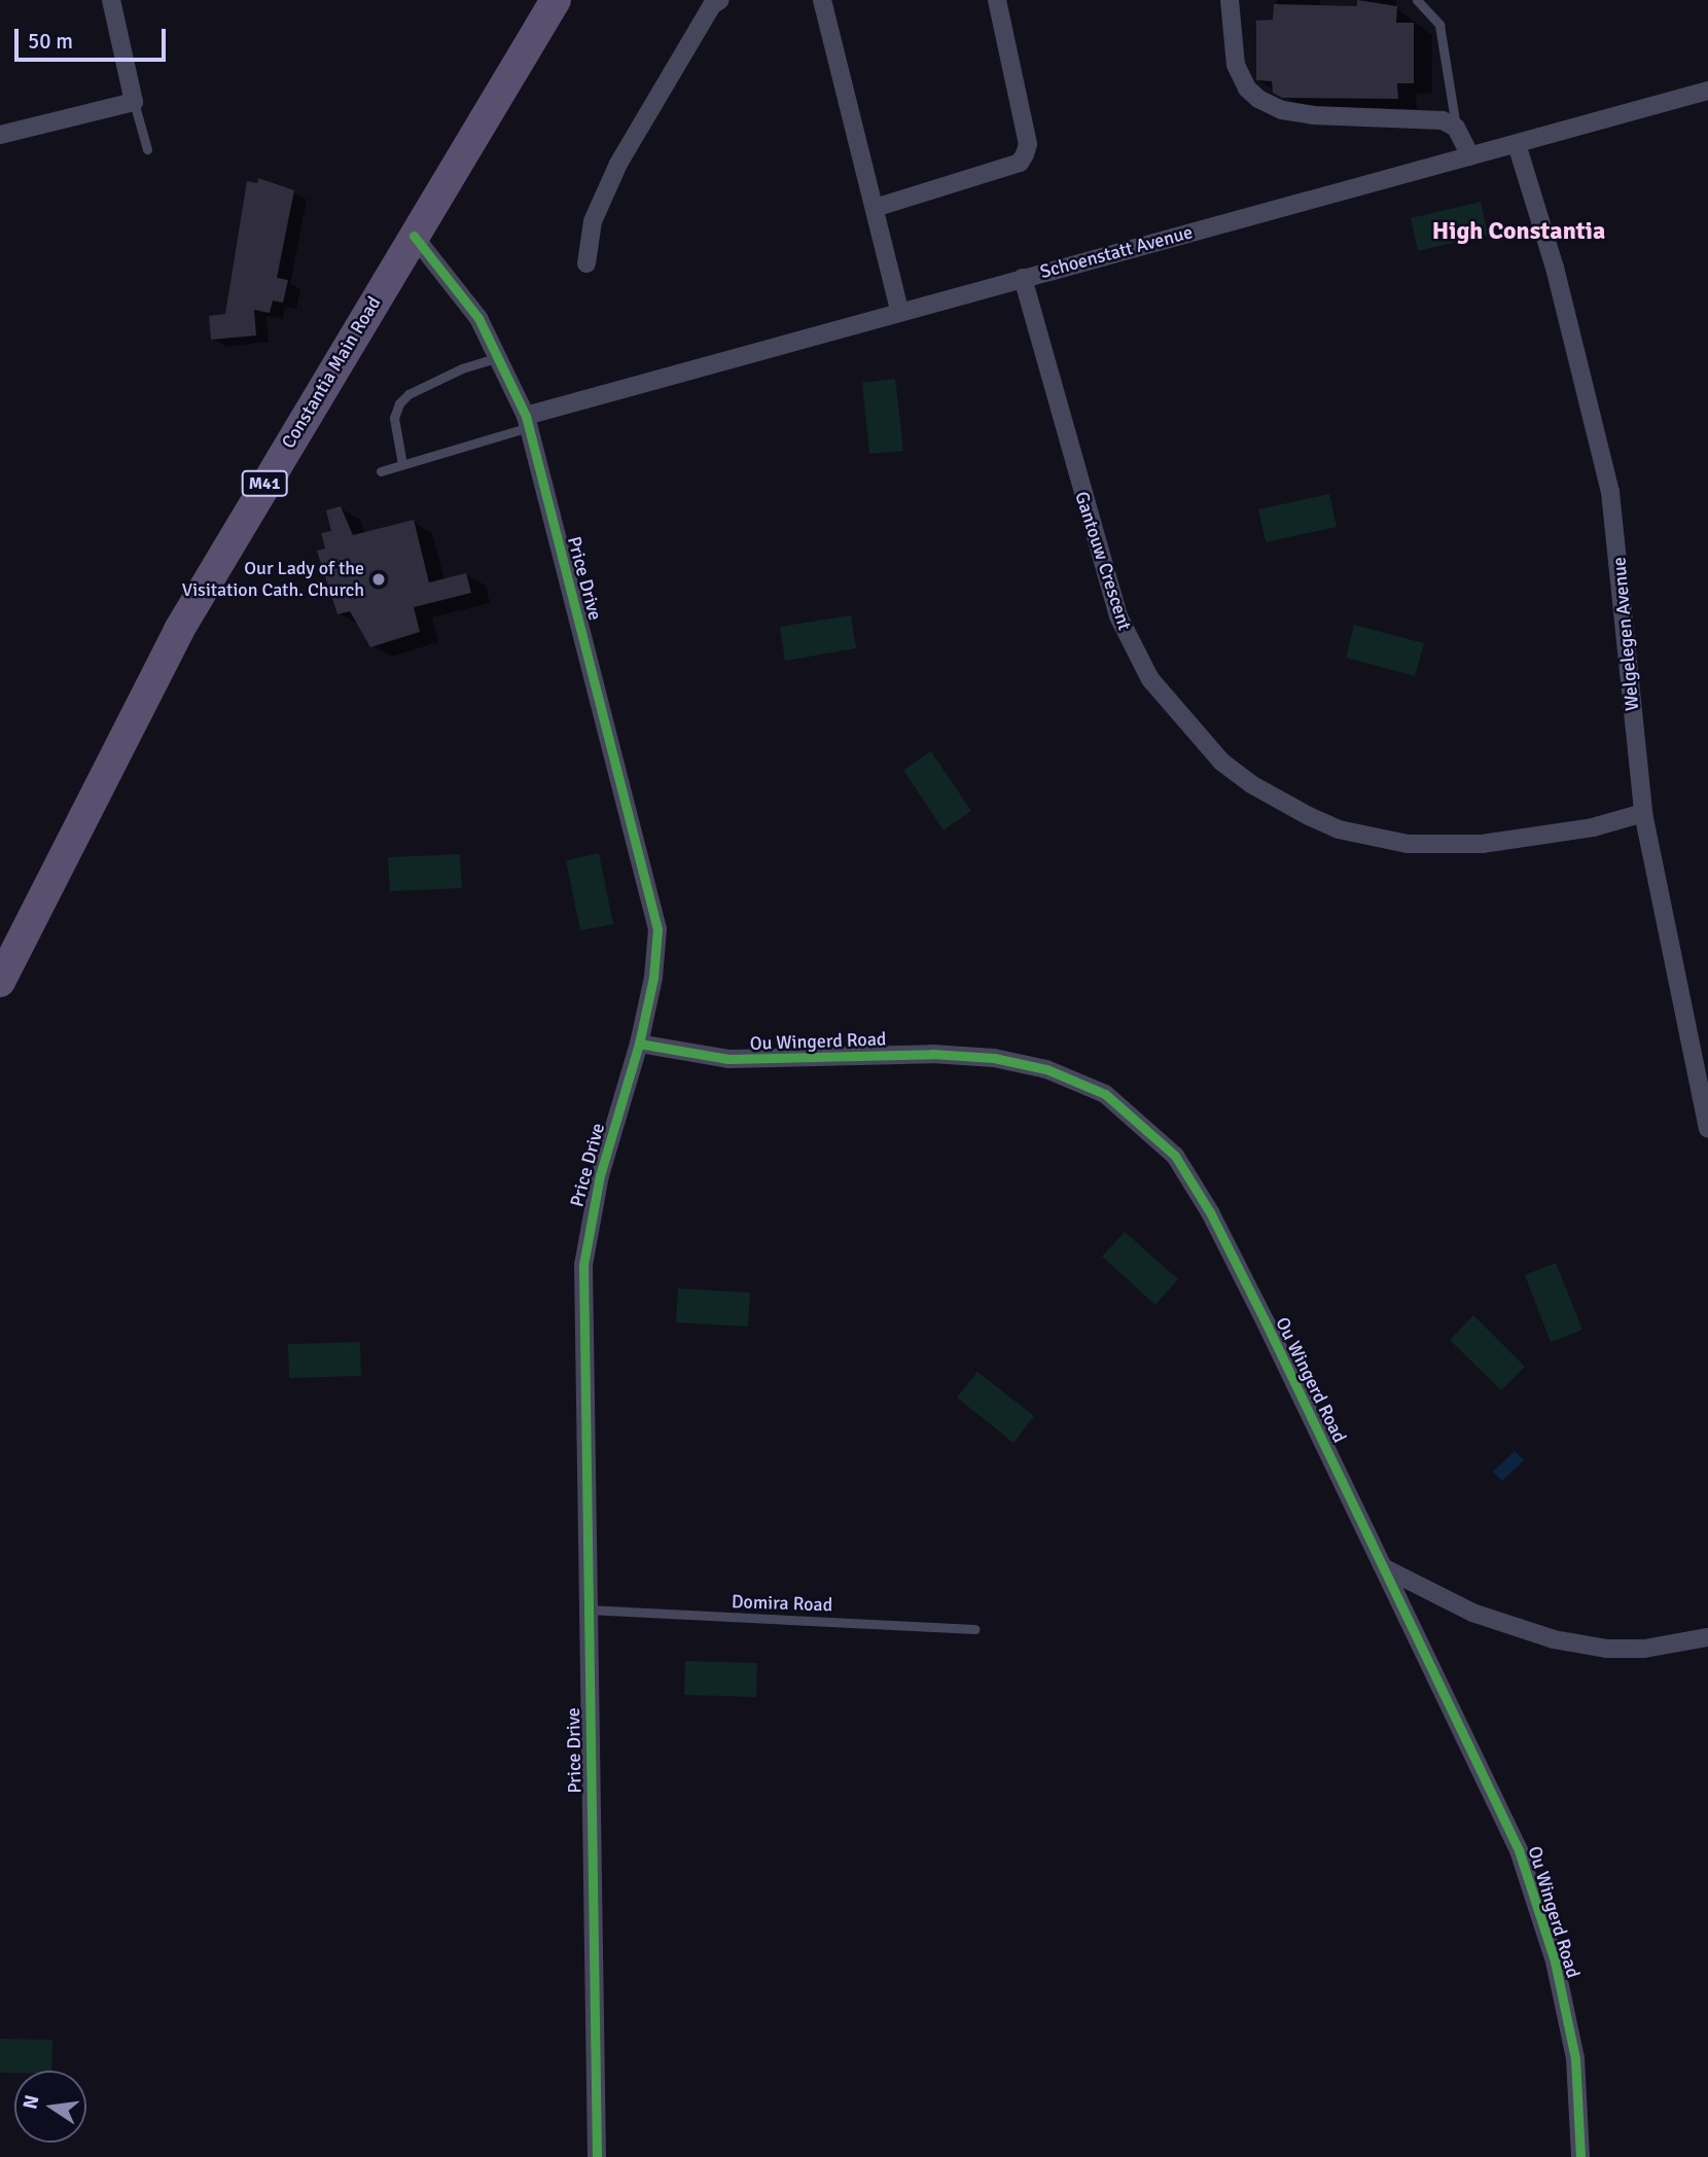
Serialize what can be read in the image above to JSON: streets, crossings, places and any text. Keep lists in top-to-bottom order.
{
  "streets": {
    "main road": ["Constantia Main Road", "M41"],
    "street": [
      "Schoenstatt Avenue",
      "Gantouw Crescent",
      "Price Drive",
      "Welgelegen Avenue",
      "Ou Wingerd Road"
    ],
    "lane": ["Domira Road"]
  },
  "crossings": [
    ["Schoenstatt Avenue", "Gantouw Crescent"],
    ["Schoenstatt Avenue", "Price Drive"],
    ["Schoenstatt Avenue", "Welgelegen Avenue"],
    ["Constantia Main Road", "Price Drive"],
    ["Gantouw Crescent", "Welgelegen Avenue"],
    ["Price Drive", "Ou Wingerd Road"],
    ["Price Drive", "Domira Road"]
  ],
  "districts": ["High Constantia"],
  "places": ["Our Lady of the Visitation Cath. Church"],
  "scale_bar": "50 m",
  "north": "left"
}
